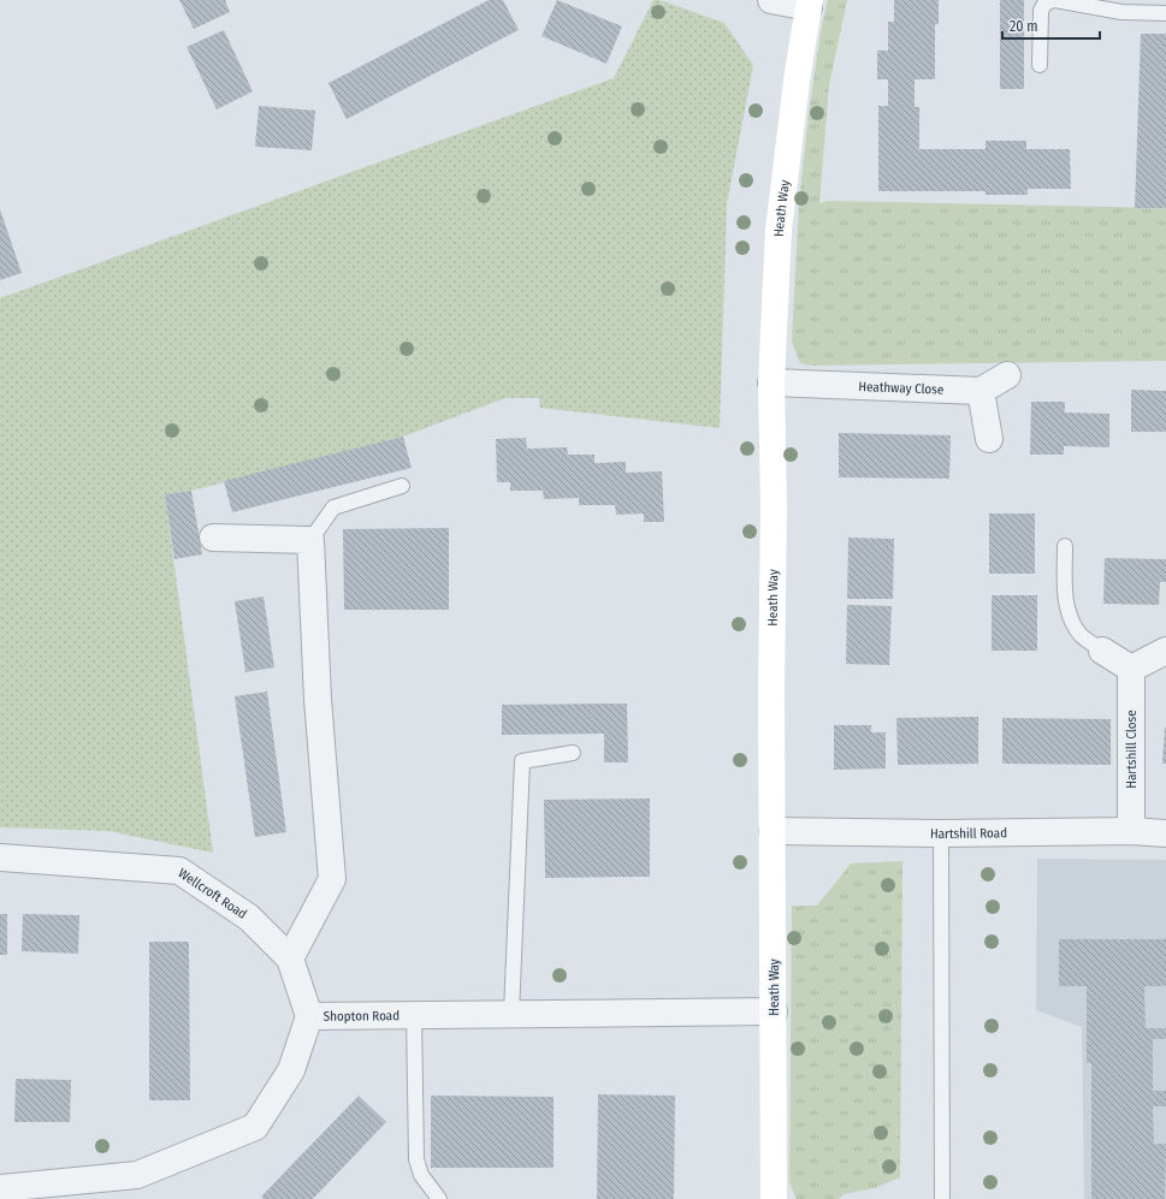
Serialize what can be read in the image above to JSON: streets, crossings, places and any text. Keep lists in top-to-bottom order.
{
  "streets": {
    "street": [
      "Heath Way",
      "Heathway Close",
      "Hartshill Close",
      "Hartshill Road",
      "Wellcroft Road",
      "Shopton Road"
    ]
  },
  "crossings": [
    ["Heath Way", "Heathway Close"],
    ["Heath Way", "Hartshill Road"],
    ["Heath Way", "Shopton Road"],
    ["Hartshill Close", "Hartshill Road"],
    ["Wellcroft Road", "Shopton Road"]
  ],
  "scale_bar": "20 m"
}
